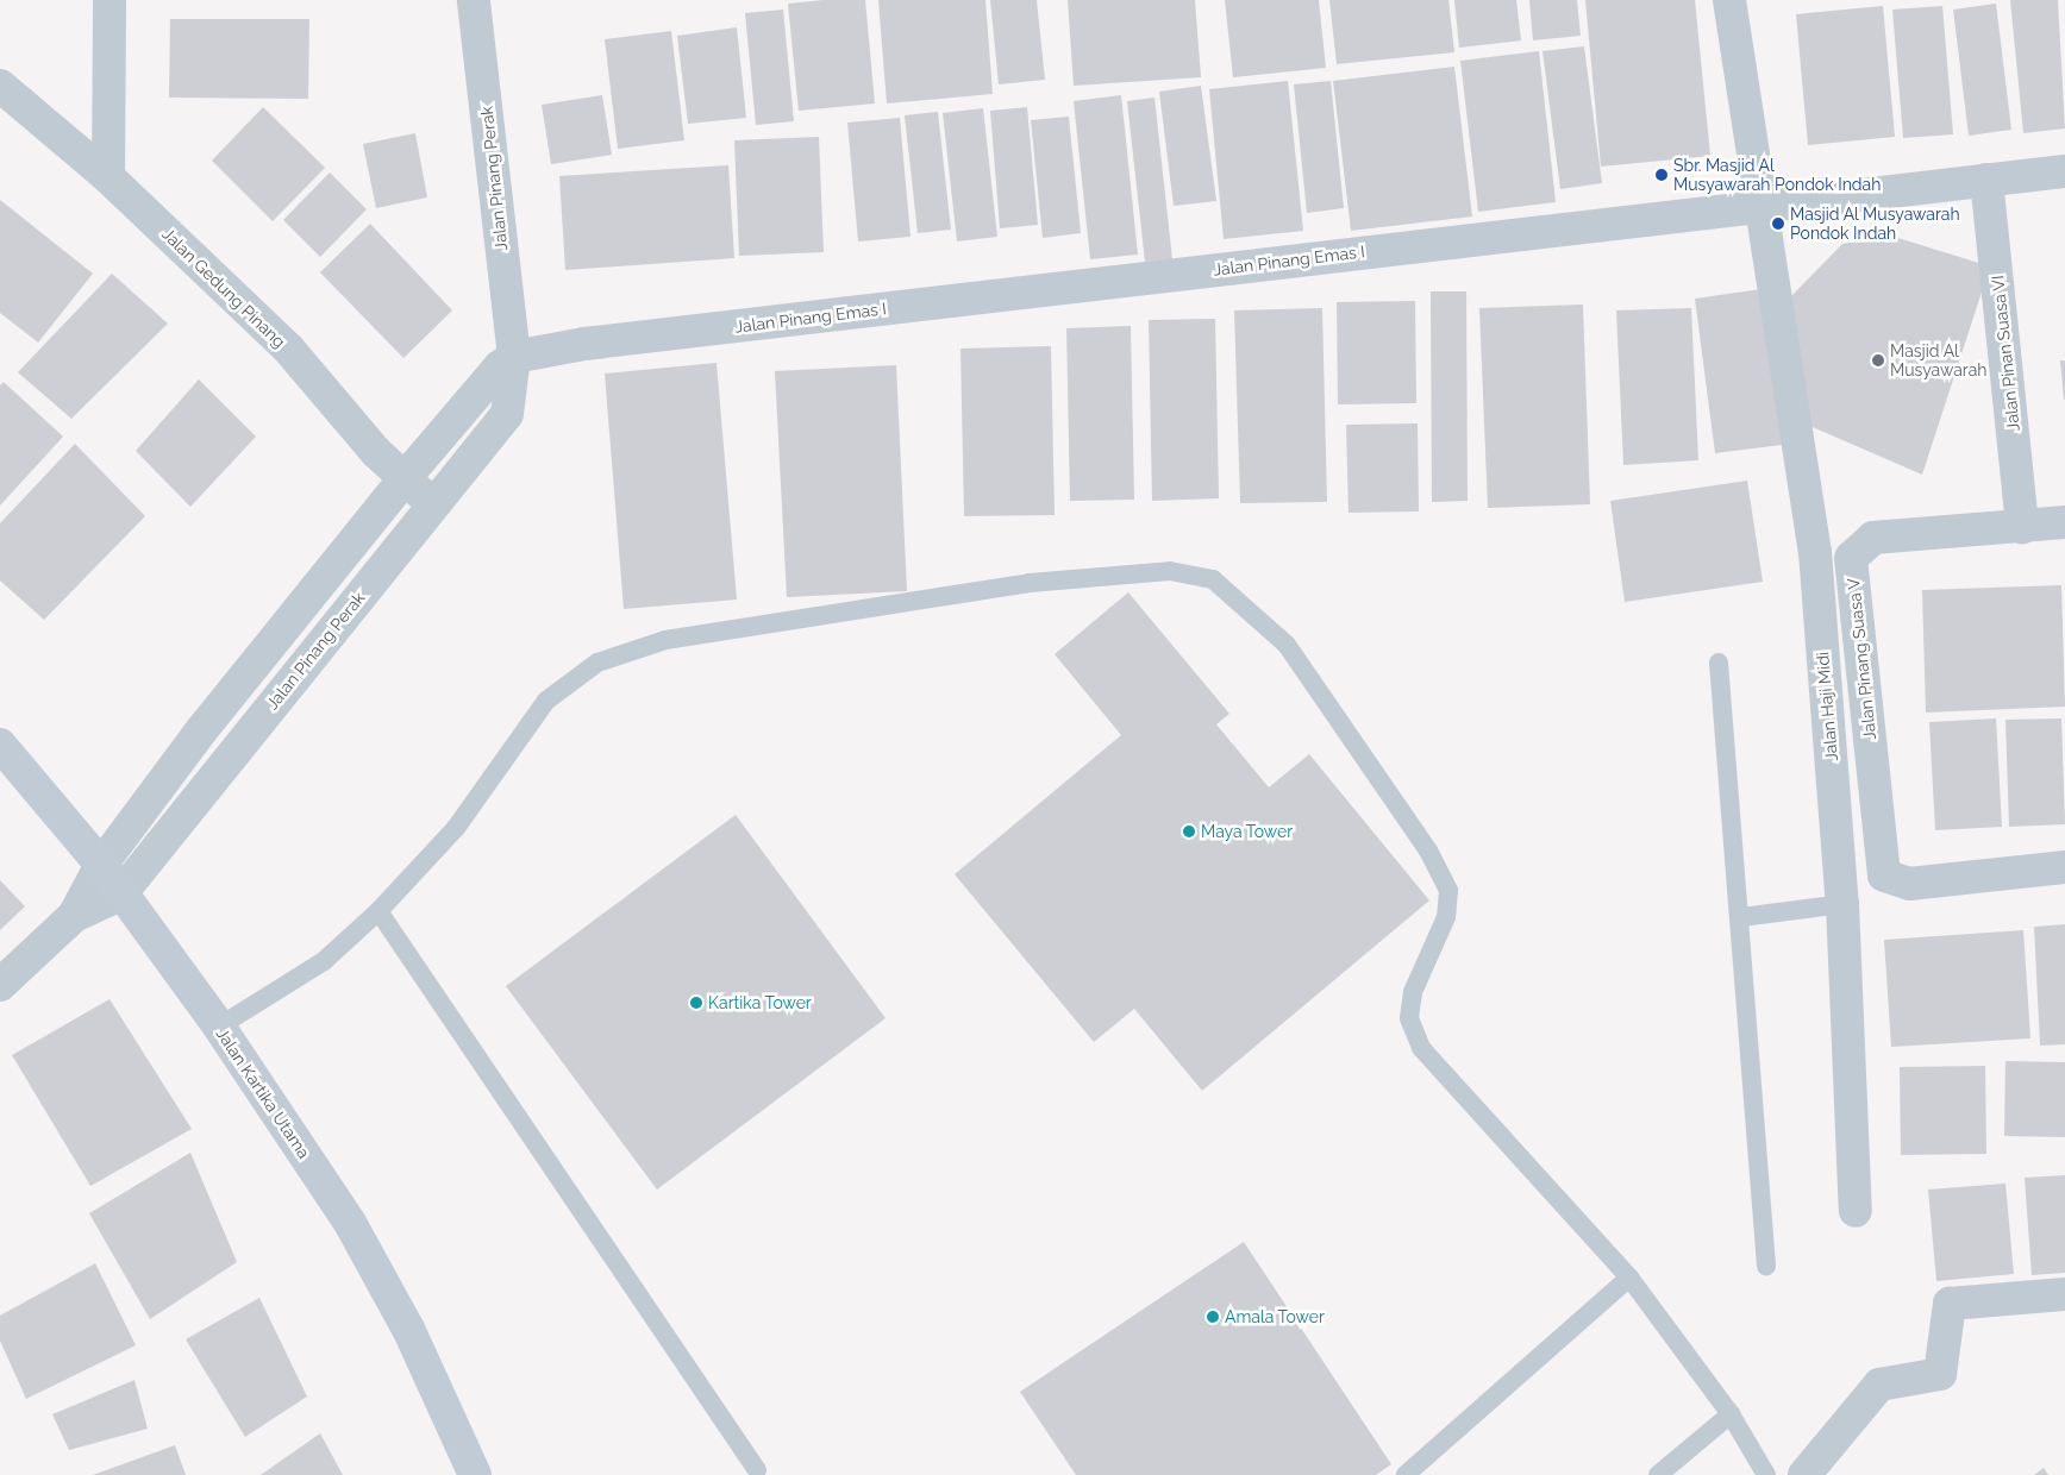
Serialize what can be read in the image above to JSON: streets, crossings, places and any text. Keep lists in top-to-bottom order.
{
  "streets": {
    "main road": ["Jalan Kartika Utama"],
    "street": [
      "Jalan Pinang Perak",
      "Jalan Pinang Emas I",
      "Jalan Gedung Pinang",
      "Jalan Pinan Suasa VI",
      "Jalan Pinang Suasa V",
      "Jalan Haji Midi"
    ]
  },
  "crossings": [
    ["Jalan Pinang Perak", "Jalan Pinang Emas I"],
    ["Jalan Pinang Perak", "Jalan Gedung Pinang"],
    ["Jalan Pinang Perak", "Jalan Kartika Utama"],
    ["Jalan Pinang Emas I", "Jalan Pinan Suasa VI"],
    ["Jalan Pinang Emas I", "Jalan Haji Midi"],
    ["Jalan Pinan Suasa VI", "Jalan Pinang Suasa V"]
  ],
  "places": [
    "Sbr. Masjid Al Musyawarah Pondok Indah",
    "Masjid Al Musyawarah Pondok Indah",
    "Masjid Al Musyawarah",
    "Maya Tower",
    "Kartika Tower",
    "Amala Tower"
  ]
}
